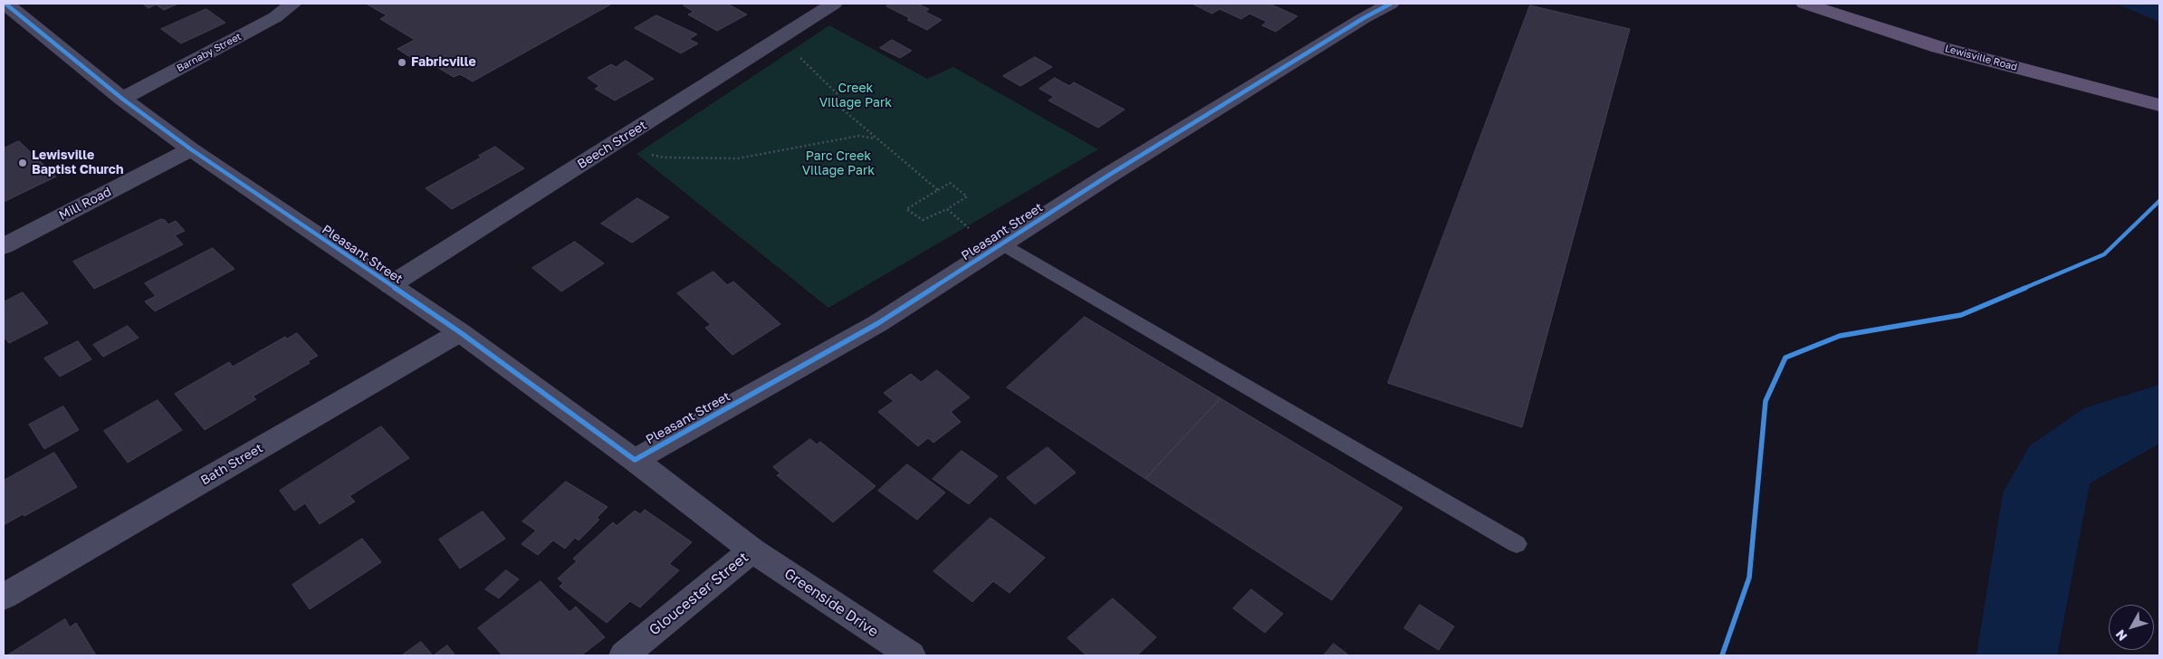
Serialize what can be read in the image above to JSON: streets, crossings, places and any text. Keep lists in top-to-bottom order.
{
  "streets": {
    "main road": ["Lewisville Road"],
    "street": [
      "Barnaby Street",
      "Beech Street",
      "Mill Road",
      "Pleasant Street",
      "Bath Street",
      "Gloucester Street",
      "Greenside Drive"
    ]
  },
  "crossings": [
    ["Barnaby Street", "Pleasant Street"],
    ["Beech Street", "Pleasant Street"],
    ["Mill Road", "Pleasant Street"],
    ["Pleasant Street", "Bath Street"],
    ["Pleasant Street", "Gloucester Street"],
    ["Pleasant Street", "Greenside Drive"],
    ["Gloucester Street", "Greenside Drive"]
  ],
  "parks": ["Creek Village Park", "Parc Creek Village Park"],
  "places": ["Fabricville", "Lewisville Baptist Church"],
  "north": "bottom left"
}
